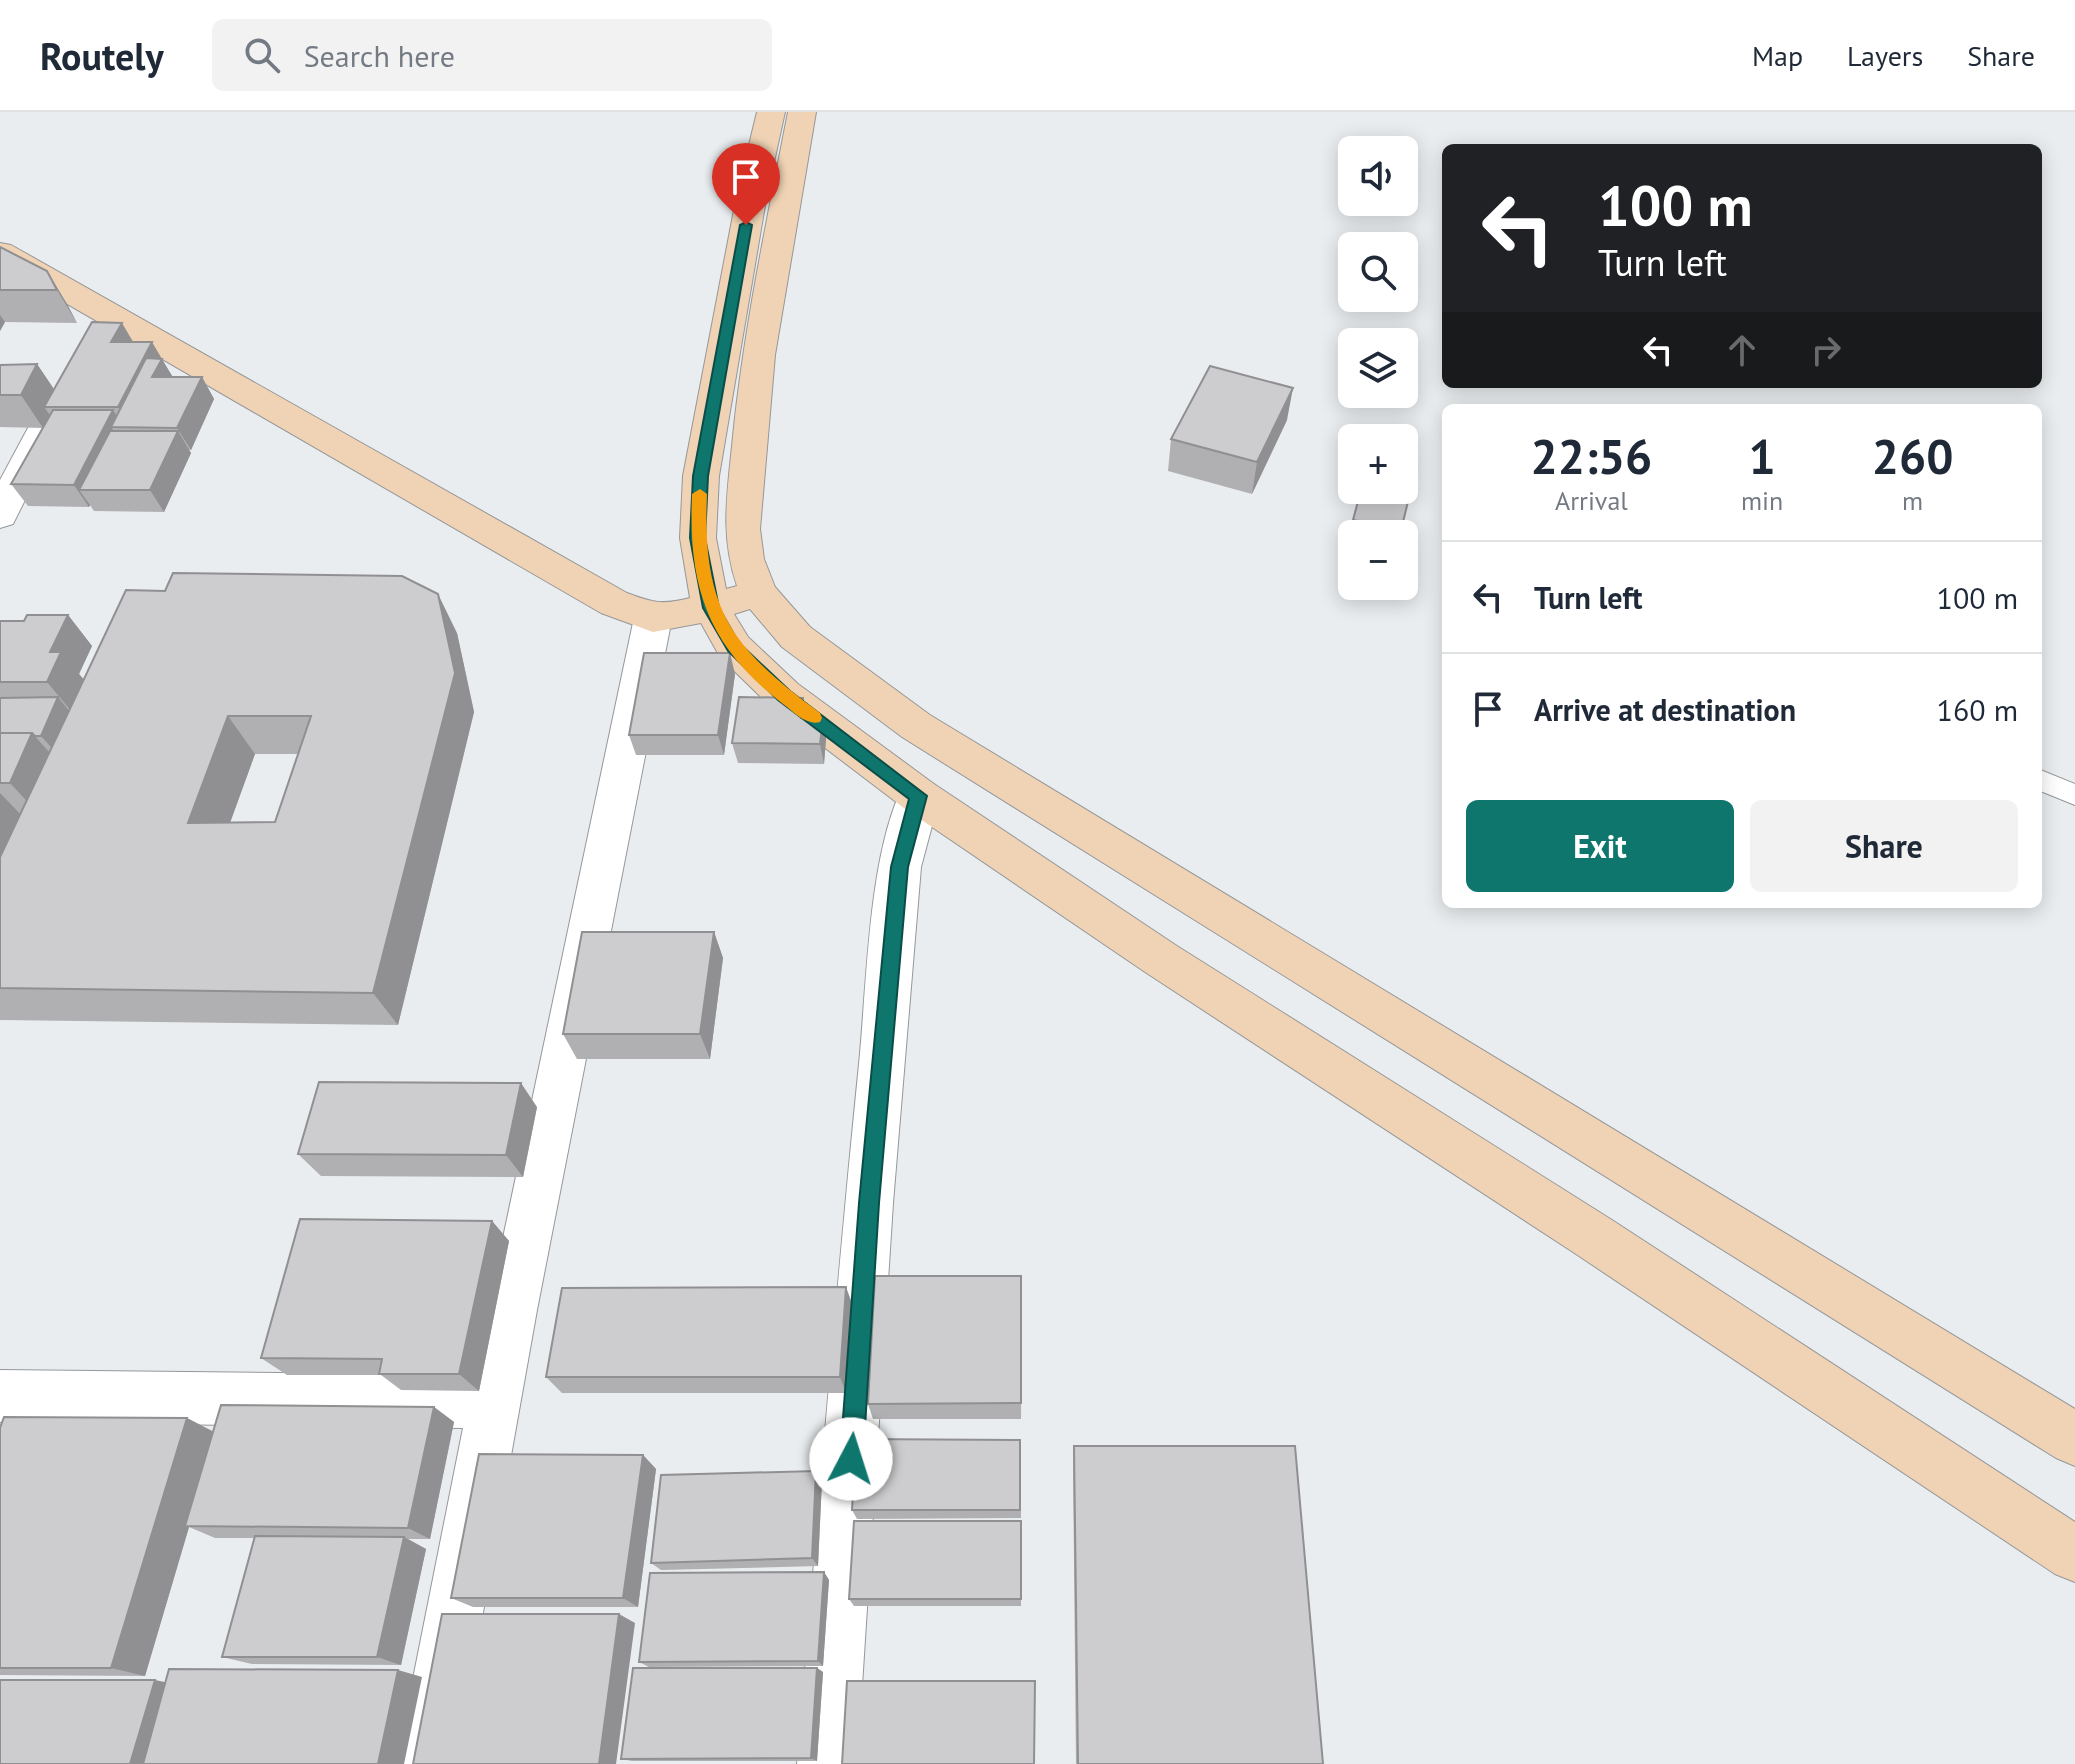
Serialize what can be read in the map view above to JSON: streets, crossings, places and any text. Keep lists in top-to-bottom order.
{
  "page": {
    "header": "Routely",
    "search": "Search here",
    "nav": ["Map", "Layers", "Share"],
    "map_buttons": ["+", "−"],
    "turn": ["100 m", "Turn left"],
    "eta": [
      "22:56",
      "Arrival",
      "1",
      "min",
      "260",
      "m"
    ],
    "list": [
      {
        "name": "Turn left",
        "value": "100 m"
      },
      {
        "name": "Arrive at destination",
        "value": "160 m"
      }
    ],
    "buttons": ["Exit", "Share"]
  }
}
